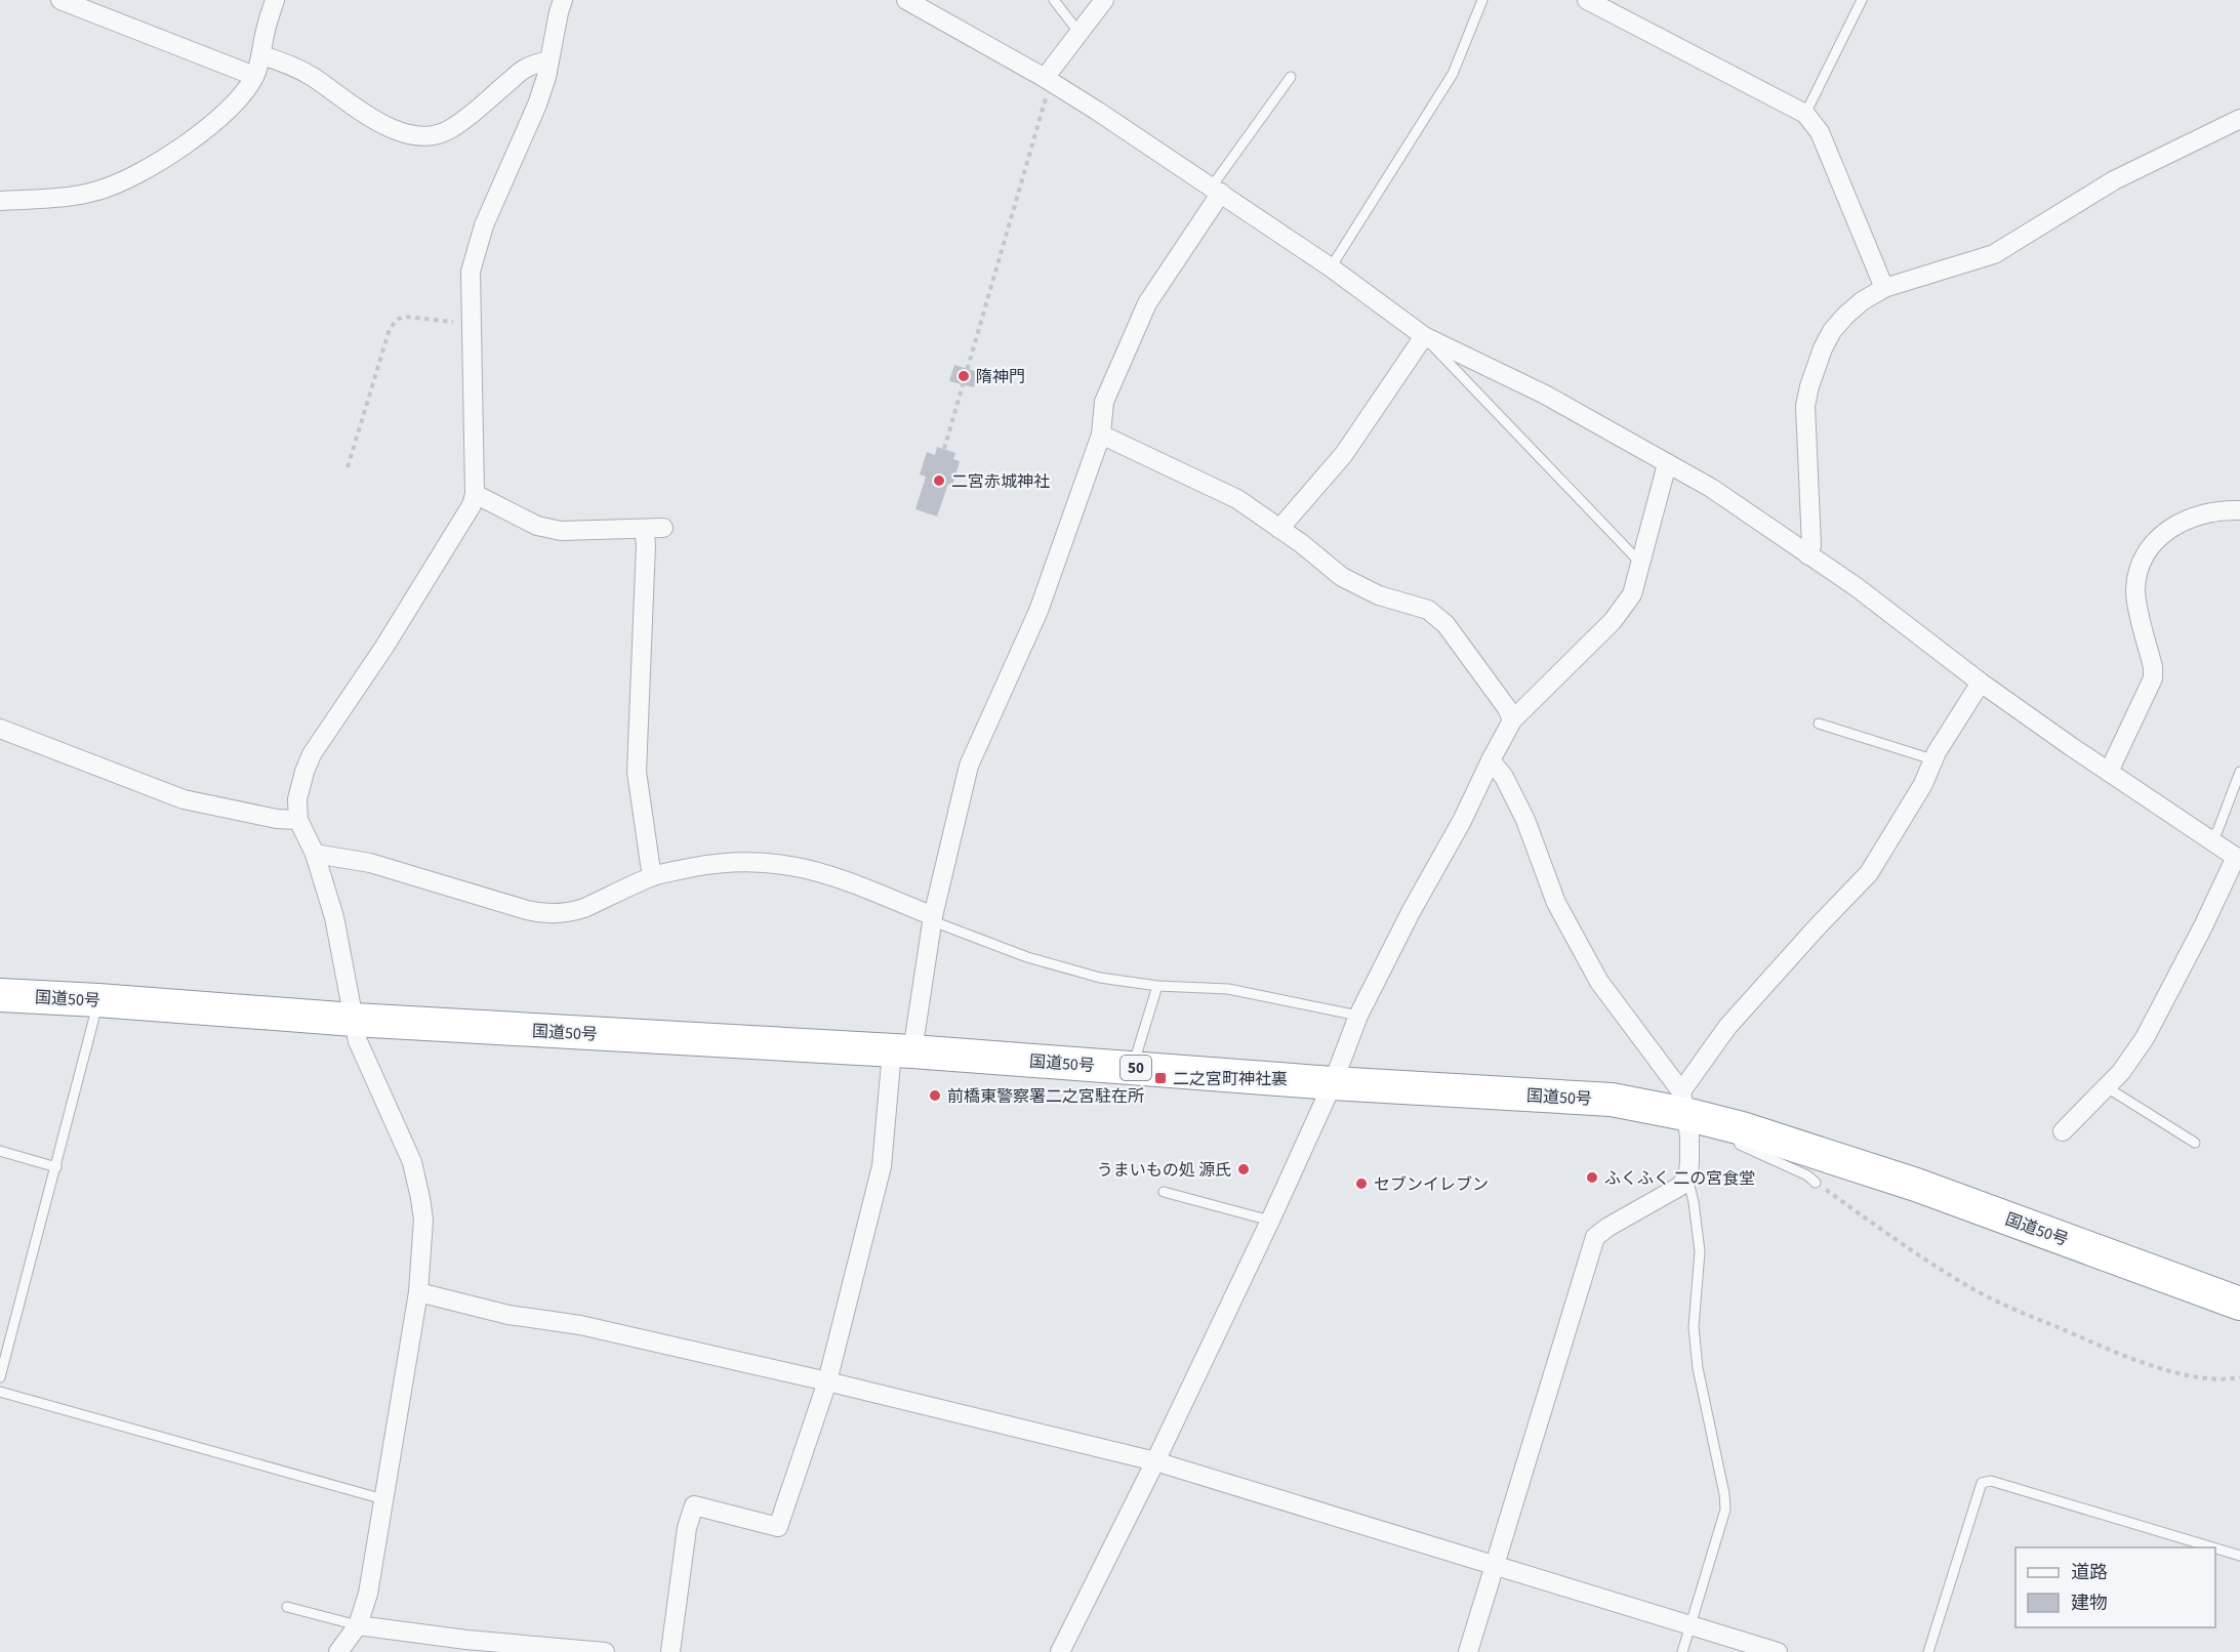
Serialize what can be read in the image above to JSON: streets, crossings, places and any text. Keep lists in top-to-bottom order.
{
  "streets": {
    "highway": ["国道50号", "50"]
  },
  "places": {
    "other": [
      "隋神門",
      "二宮赤城神社",
      "前橋東警察署二之宮駐在所",
      "うまいもの処 源氏",
      "ふくふく 二の宮食堂",
      "セブンイレブン"
    ],
    "transit": ["二之宮町神社裏"]
  },
  "legend": ["道路", "建物"]
}
